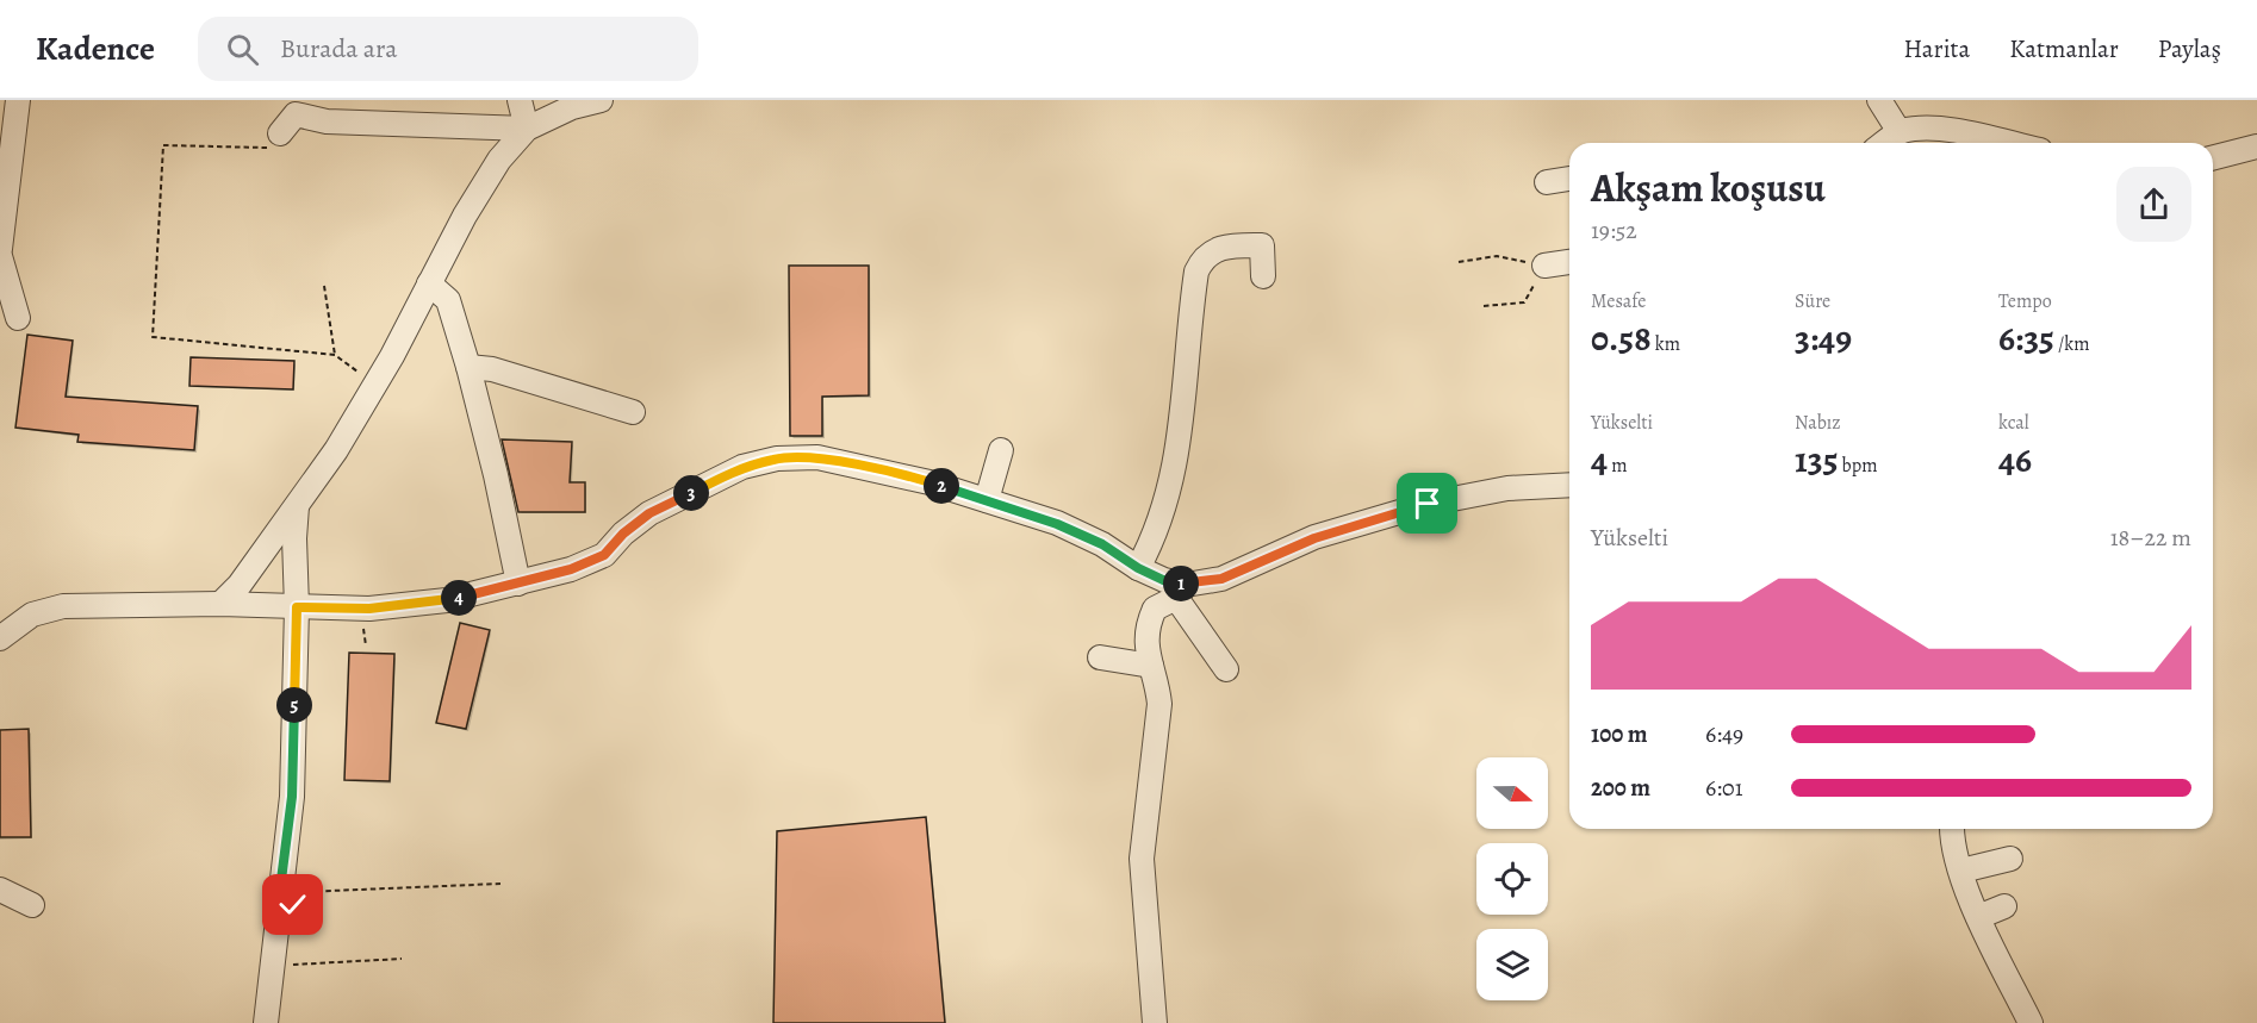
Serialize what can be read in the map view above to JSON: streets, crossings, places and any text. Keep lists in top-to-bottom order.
{
  "north": "right",
  "page": {
    "header": "Kadence",
    "search": "Burada ara",
    "nav": ["Harita", "Katmanlar", "Paylaş"],
    "heading": ["Akşam koşusu", "19:52"],
    "stats": [
      ["Mesafe", "0.58 km"],
      ["Süre", "3:49"],
      ["Tempo", "6:35 /km"],
      ["Yükselti", "4 m"],
      ["Nabız", "135 bpm"],
      ["kcal", "46"]
    ],
    "pins": [
      "2",
      "3",
      "1",
      "4",
      "5"
    ],
    "chart": ["Yükselti", "18–22 m"],
    "list": [
      {
        "name": "100 m",
        "note": "6:49"
      },
      {
        "name": "200 m",
        "note": "6:01"
      }
    ]
  }
}
